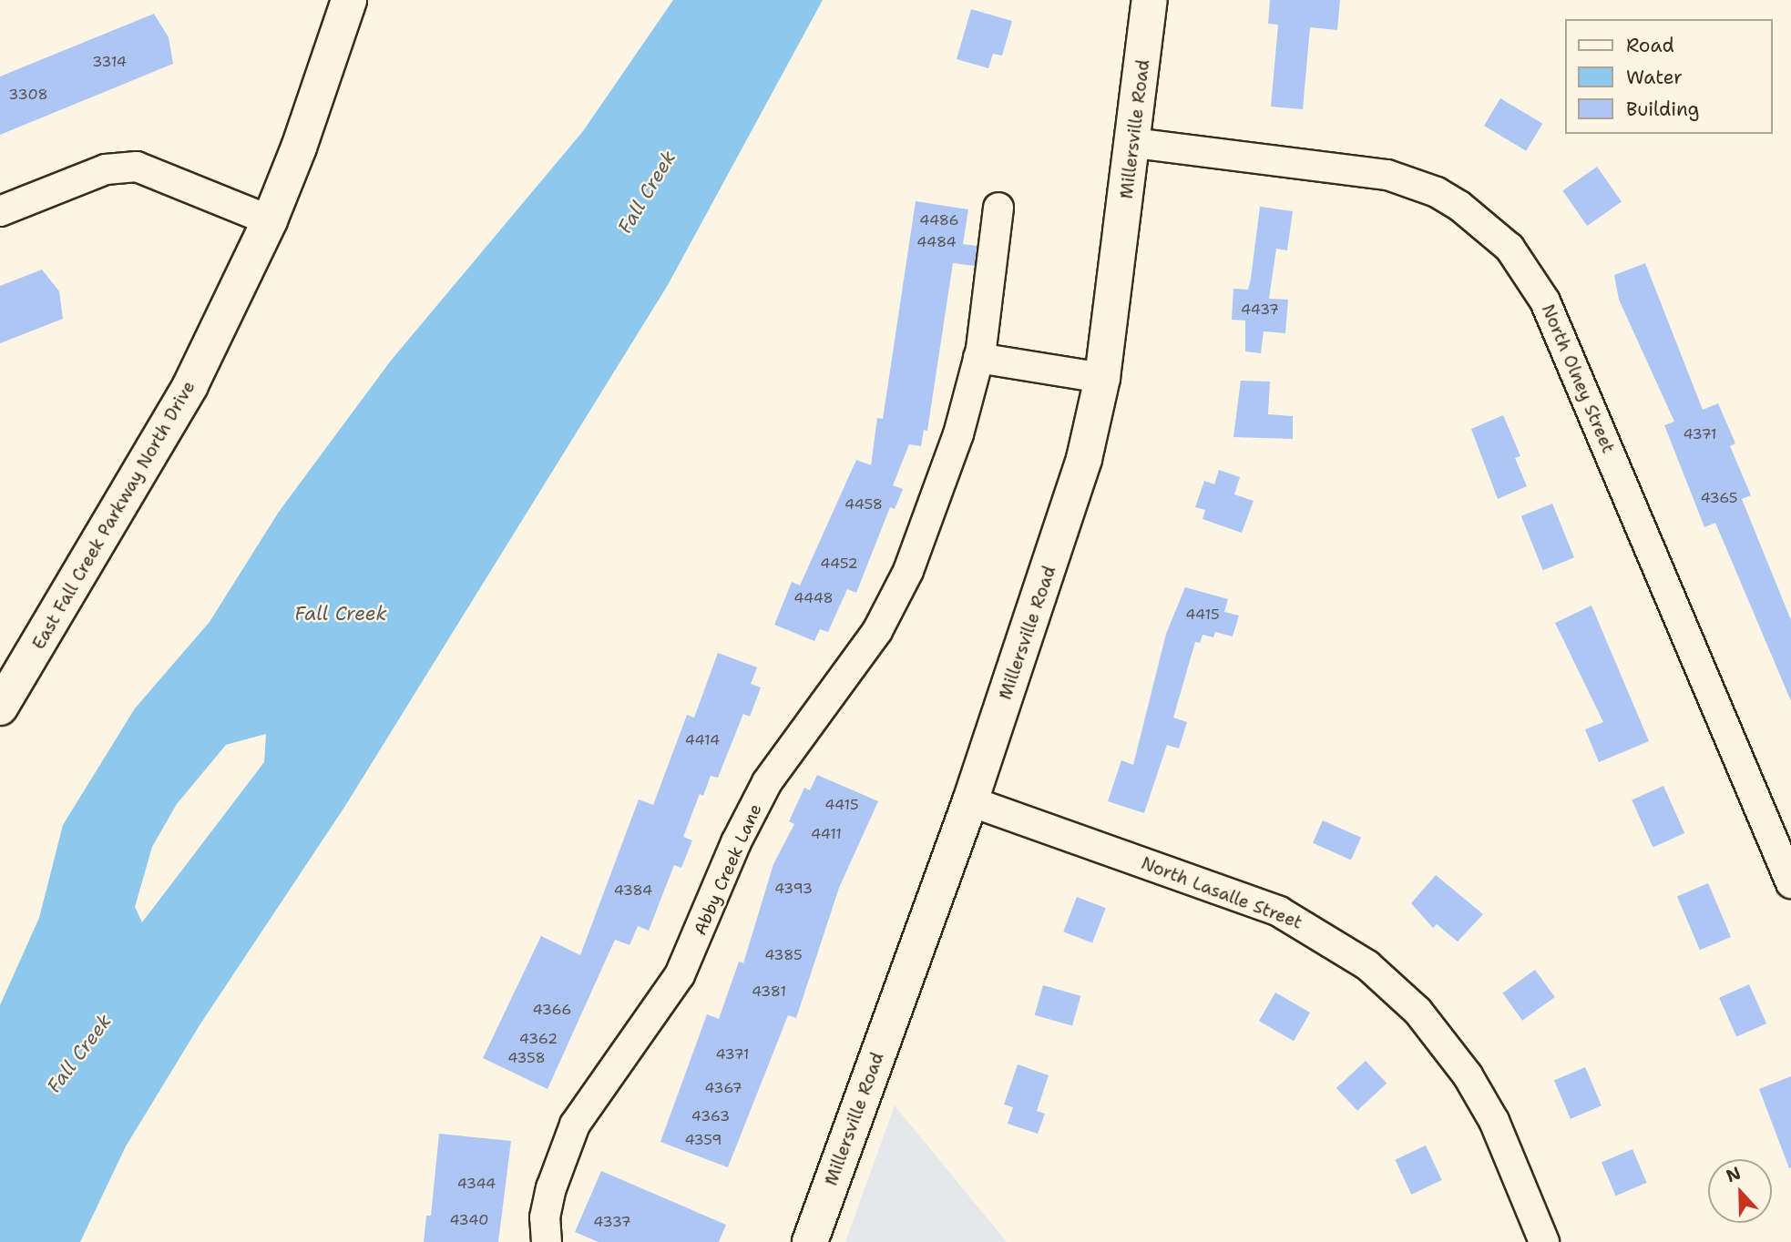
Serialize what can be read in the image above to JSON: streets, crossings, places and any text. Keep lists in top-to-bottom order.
{
  "streets": {
    "street": [
      "Millersville Road",
      "North Olney Street",
      "East Fall Creek Parkway North Drive",
      "Abby Creek Lane",
      "North Lasalle Street"
    ]
  },
  "crossings": [
    ["Millersville Road", "North Olney Street"],
    ["Millersville Road", "North Lasalle Street"]
  ],
  "water": ["Fall Creek"],
  "house_numbers": [
    "3314",
    "3308",
    "4486",
    "4484",
    "4437",
    "4371",
    "4365",
    "4458",
    "4452",
    "4448",
    "4415",
    "4414",
    "4415",
    "4411",
    "4393",
    "4384",
    "4385",
    "4381",
    "4366",
    "4362",
    "4371",
    "4358",
    "4367",
    "4363",
    "4359",
    "4344",
    "4340",
    "4337"
  ],
  "legend": ["Road", "Water", "Building"],
  "north": "top"
}
